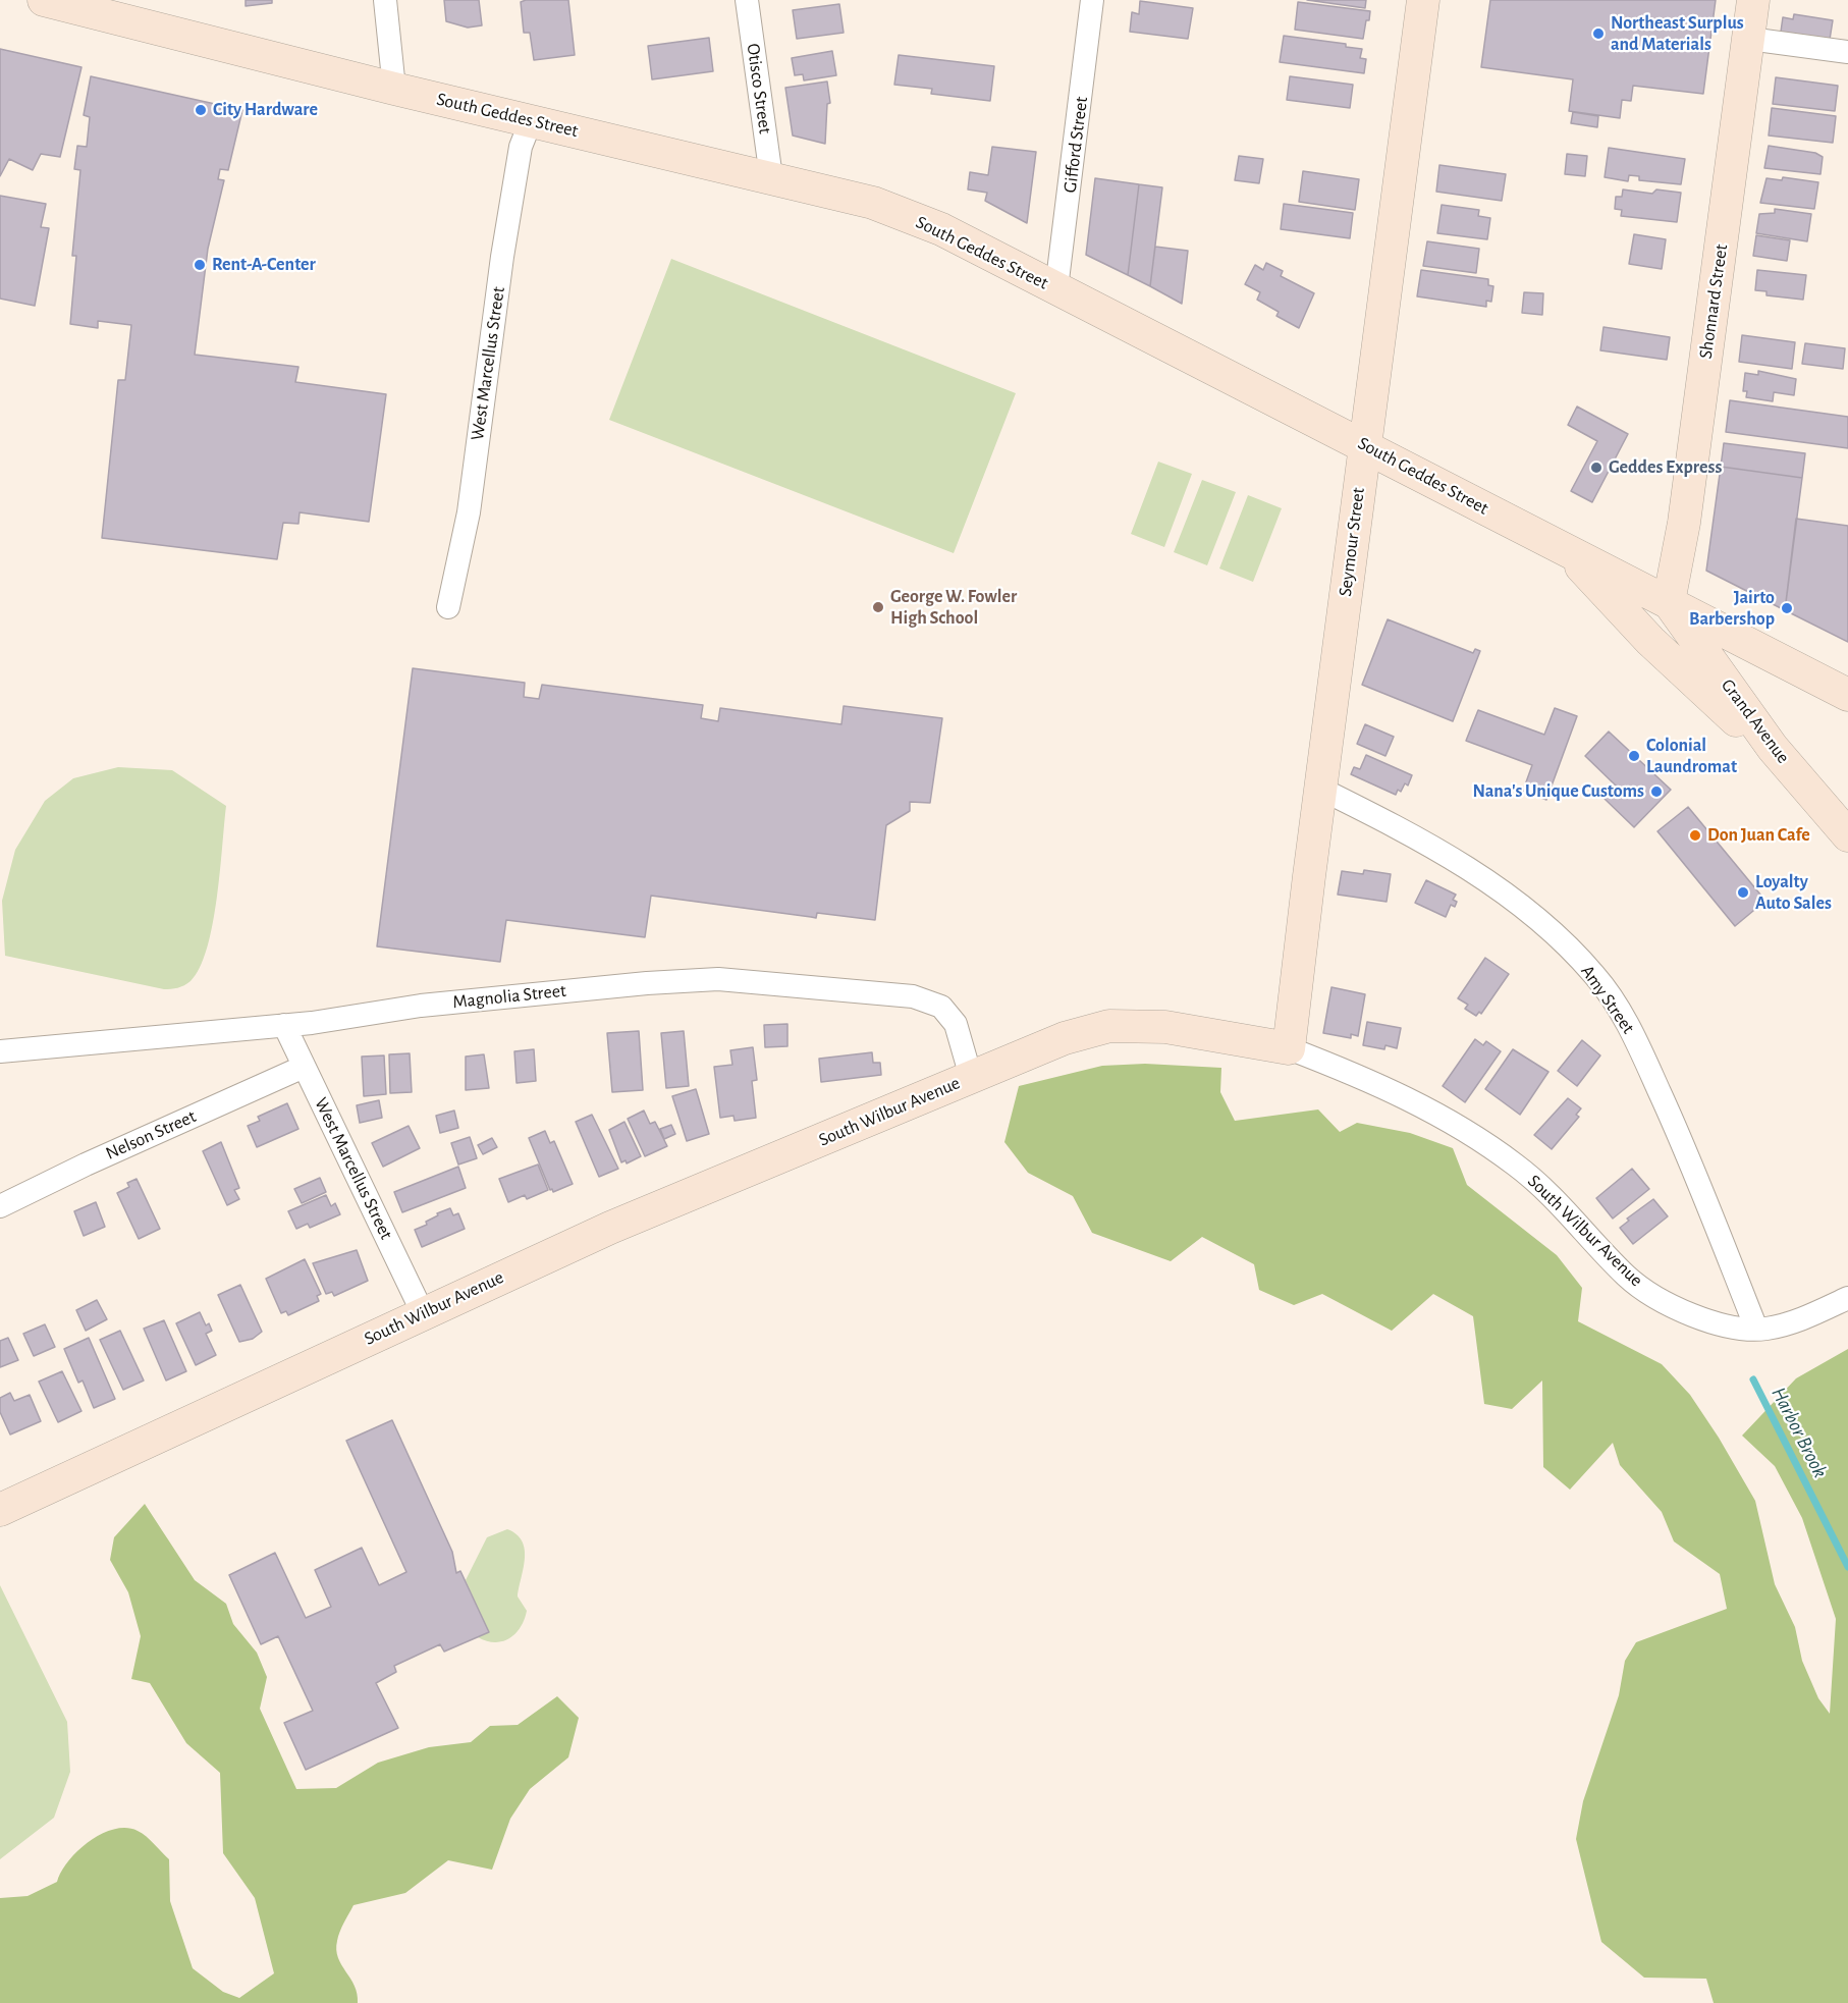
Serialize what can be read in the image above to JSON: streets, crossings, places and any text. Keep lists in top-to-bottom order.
{
  "streets": {
    "street": [
      "Otisco Street",
      "South Geddes Street",
      "Gifford Street",
      "Shonnard Street",
      "West Marcellus Street",
      "Seymour Street",
      "Grand Avenue",
      "Magnolia Street",
      "Amy Street",
      "South Wilbur Avenue",
      "Nelson Street"
    ]
  },
  "crossings": [
    ["Otisco Street", "South Geddes Street"],
    ["South Geddes Street", "Gifford Street"],
    ["South Geddes Street", "Shonnard Street"],
    ["South Geddes Street", "West Marcellus Street"],
    ["South Geddes Street", "Seymour Street"],
    ["South Geddes Street", "Grand Avenue"],
    ["Shonnard Street", "Grand Avenue"],
    ["West Marcellus Street", "Magnolia Street"],
    ["West Marcellus Street", "South Wilbur Avenue"],
    ["West Marcellus Street", "Nelson Street"],
    ["Seymour Street", "Amy Street"],
    ["Seymour Street", "South Wilbur Avenue"],
    ["Magnolia Street", "South Wilbur Avenue"],
    ["Amy Street", "South Wilbur Avenue"]
  ],
  "water": ["Harbor Brook"],
  "places": [
    "Northeast Surplus and Materials",
    "City Hardware",
    "Rent-A-Center",
    "Geddes Express",
    "George W. Fowler High School",
    "Jairto Barbershop",
    "Colonial Laundromat",
    "Nana's Unique Customs",
    "Don Juan Cafe",
    "Loyalty Auto Sales"
  ]
}
